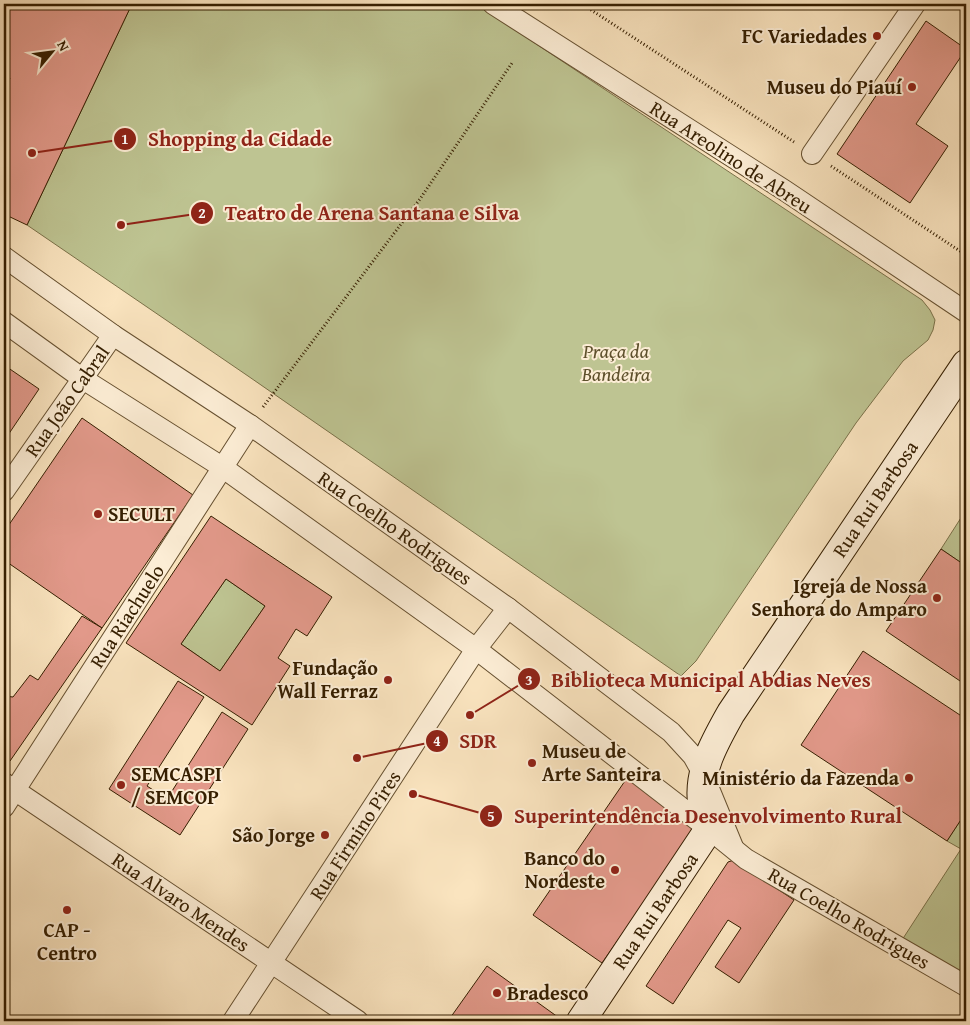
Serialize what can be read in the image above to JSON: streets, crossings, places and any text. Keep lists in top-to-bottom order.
{
  "streets": {
    "street": [
      "Rua Areolino de Abreu",
      "Rua João Cabral",
      "Rua Rui Barbosa",
      "Rua Coelho Rodrigues",
      "Rua Riachuelo",
      "Rua Firmino Pires",
      "Rua Alvaro Mendes"
    ]
  },
  "crossings": [
    ["Rua João Cabral", "Rua Coelho Rodrigues"],
    ["Rua Rui Barbosa", "Rua Coelho Rodrigues"],
    ["Rua Coelho Rodrigues", "Rua Riachuelo"],
    ["Rua Coelho Rodrigues", "Rua Firmino Pires"],
    ["Rua Riachuelo", "Rua Alvaro Mendes"],
    ["Rua Firmino Pires", "Rua Alvaro Mendes"]
  ],
  "parks": ["Praça da Bandeira"],
  "places": [
    "FC Variedades",
    "Museu do Piauí",
    "Shopping da Cidade",
    "Teatro de Arena Santana e Silva",
    "SECULT",
    "Igreja de Nossa Senhora do Amparo",
    "Fundação Wall Ferraz",
    "Biblioteca Municipal Abdias Neves",
    "SDR",
    "Museu de Arte Santeira",
    "Ministério da Fazenda",
    "SEMCASPI / SEMCOP",
    "Superintendência Desenvolvimento Rural",
    "São Jorge",
    "Banco do Nordeste",
    "CAP - Centro",
    "Bradesco"
  ],
  "north": "top right"
}
